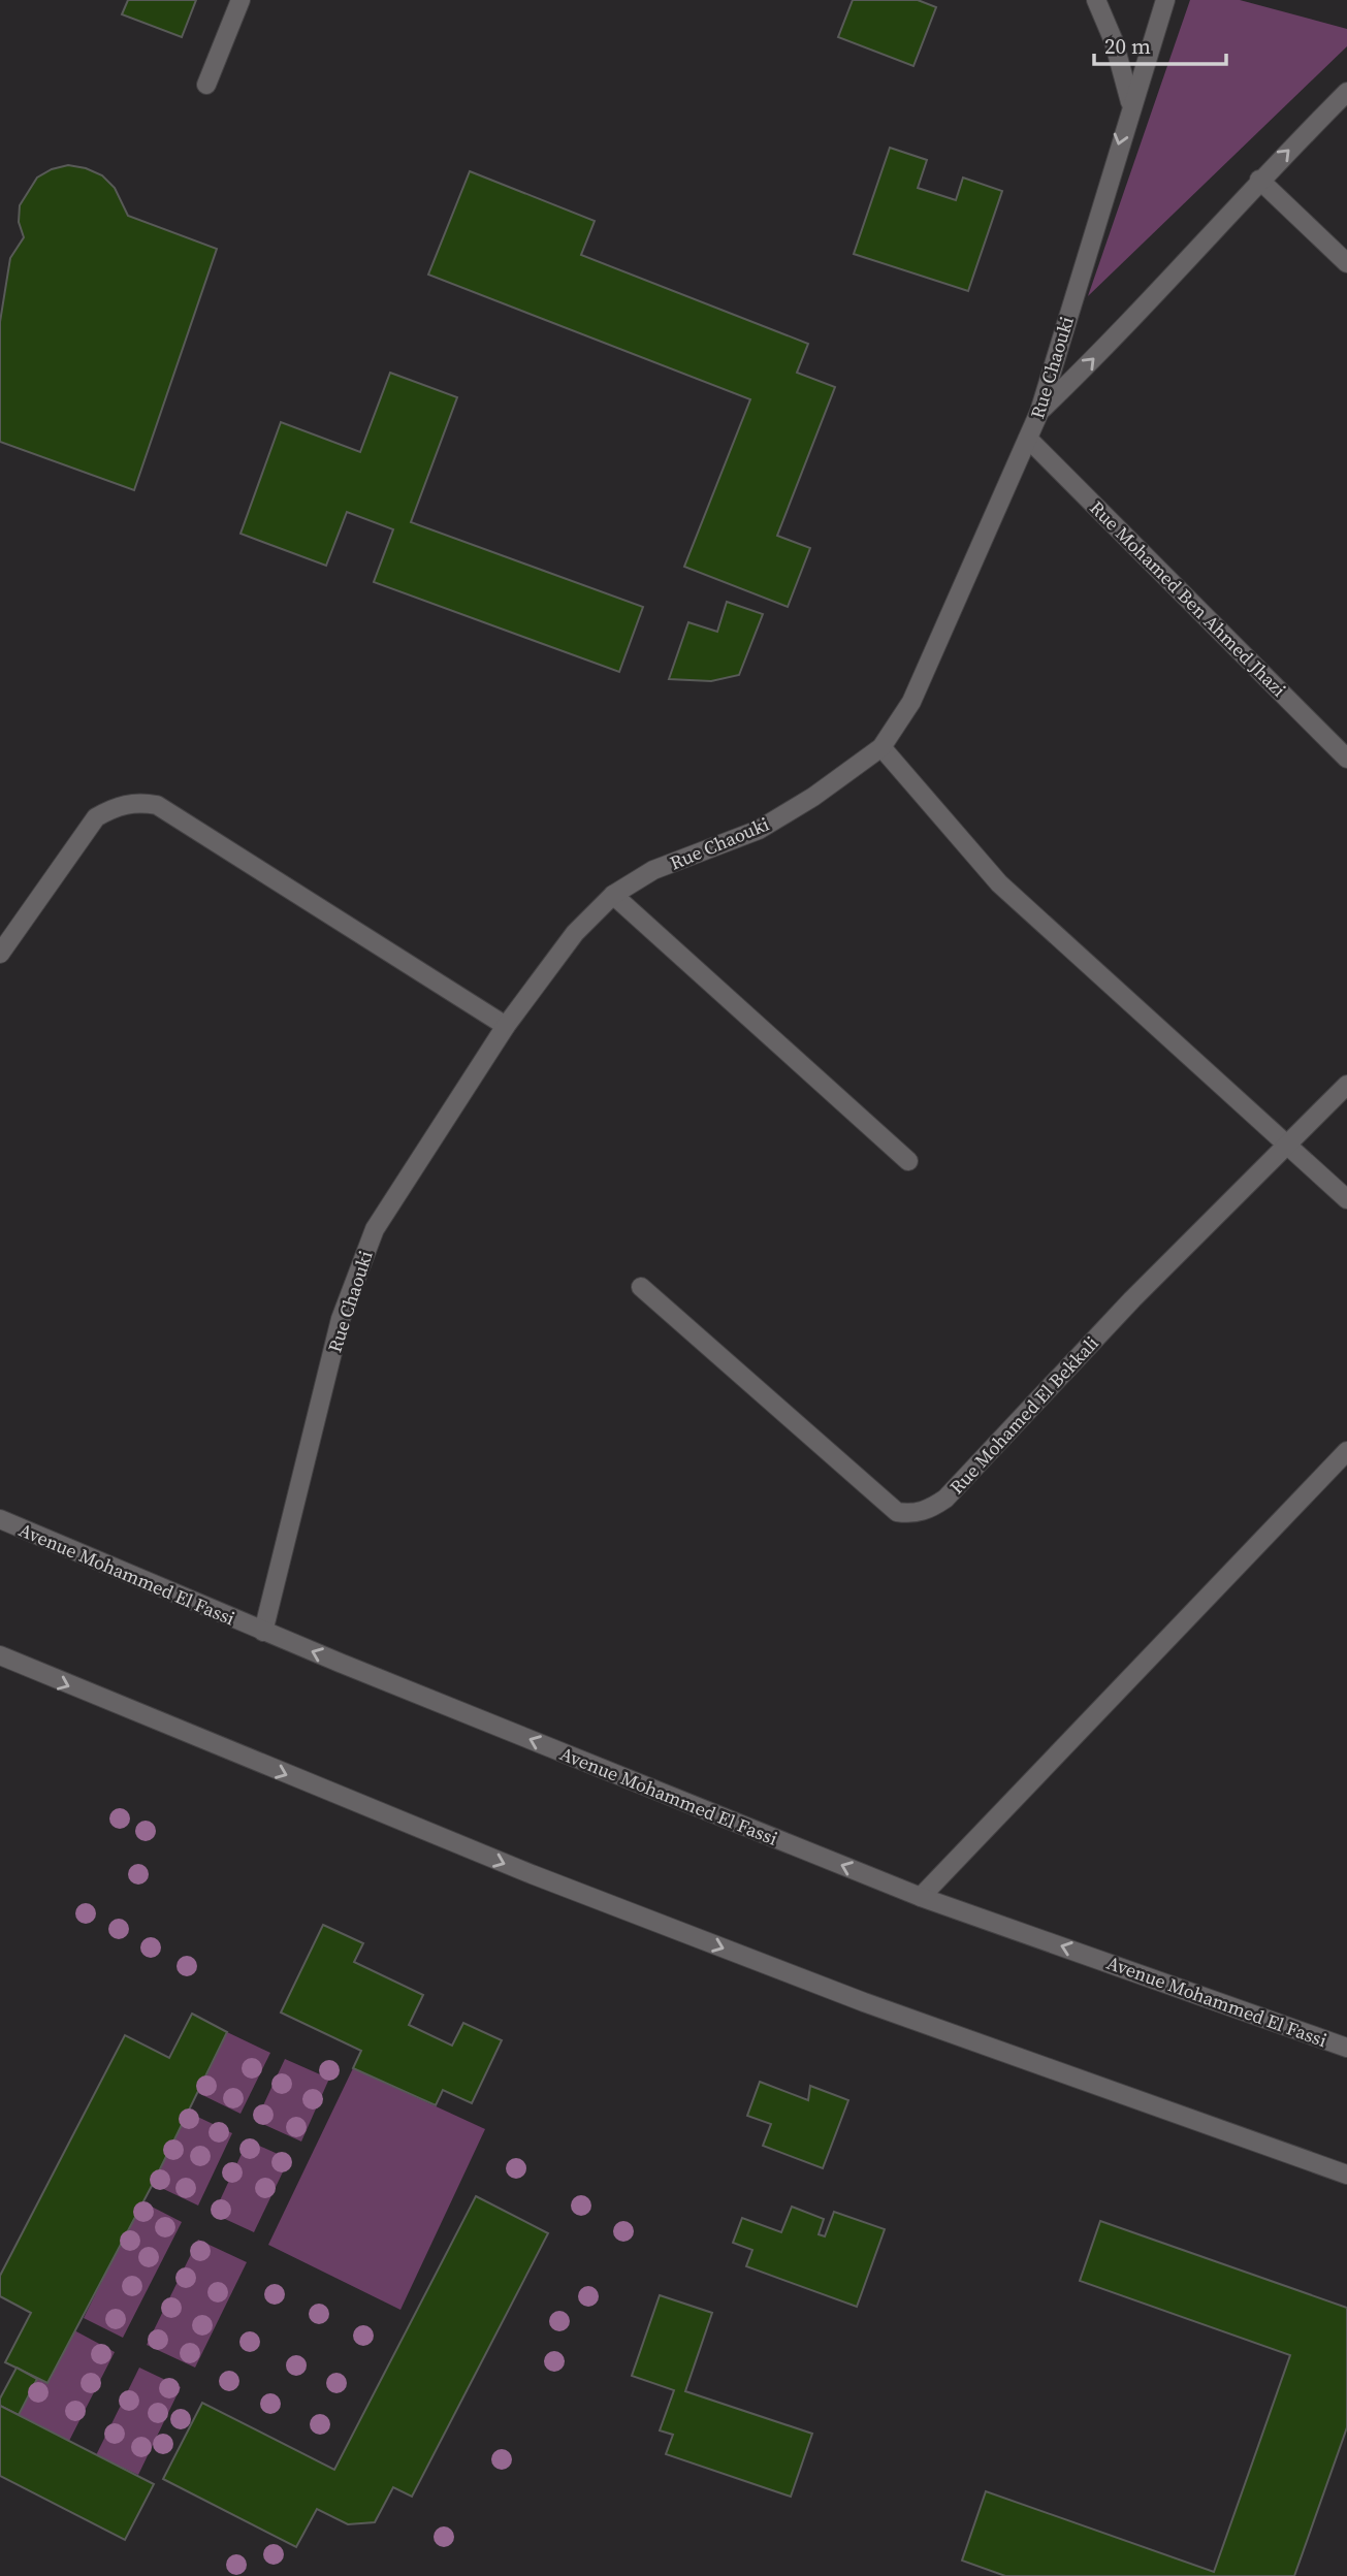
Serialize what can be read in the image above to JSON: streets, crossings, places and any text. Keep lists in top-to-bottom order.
{
  "streets": {
    "street": [
      "Rue Chaouki",
      "Rue Mohamed Ben Ahmed Jhazi",
      "Rue Mohamed El Bekkali",
      "Avenue Mohammed El Fassi"
    ]
  },
  "crossings": [
    ["Rue Chaouki", "Rue Mohamed Ben Ahmed Jhazi"],
    ["Rue Chaouki", "Avenue Mohammed El Fassi"]
  ],
  "scale_bar": "20 m"
}
